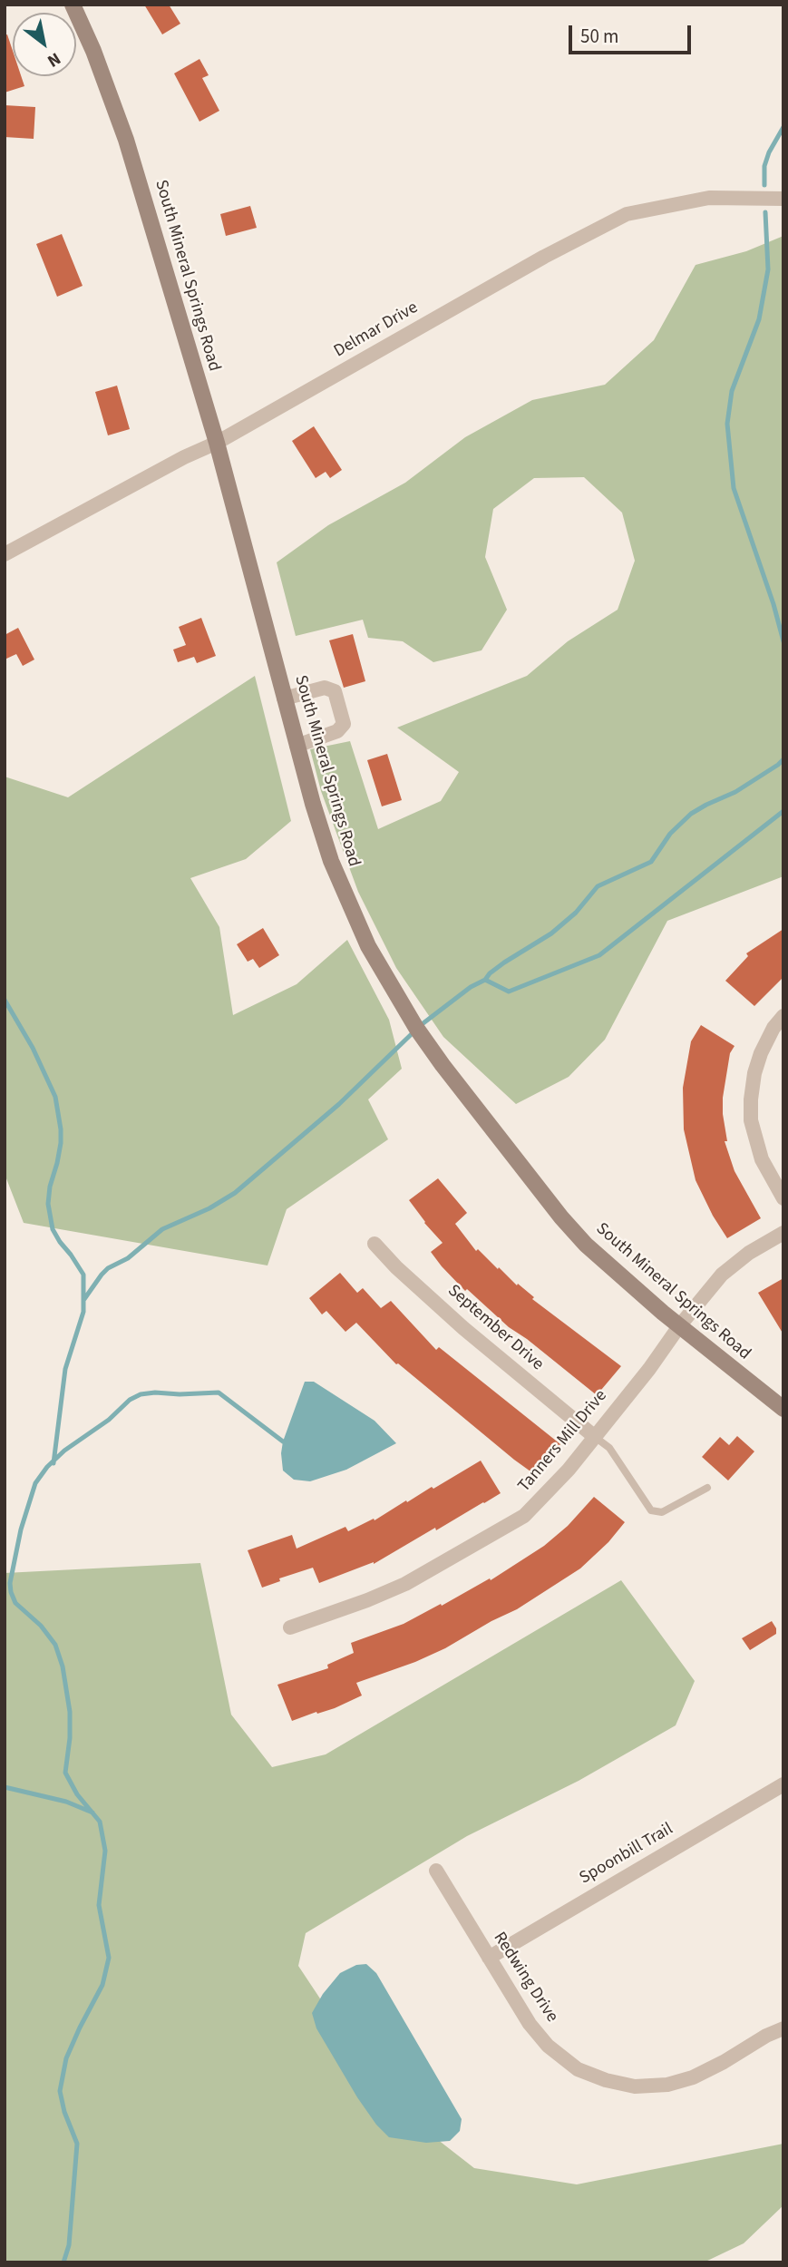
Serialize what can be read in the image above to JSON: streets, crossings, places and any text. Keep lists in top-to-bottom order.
{
  "streets": {
    "street": [
      "South Mineral Springs Road",
      "Delmar Drive",
      "September Drive",
      "Tanners Mill Drive",
      "Spoonbill Trail",
      "Redwing Drive"
    ]
  },
  "crossings": [
    ["South Mineral Springs Road", "Delmar Drive"],
    ["South Mineral Springs Road", "Tanners Mill Drive"],
    ["September Drive", "Tanners Mill Drive"],
    ["Spoonbill Trail", "Redwing Drive"]
  ],
  "scale_bar": "50 m",
  "north": "bottom right"
}
